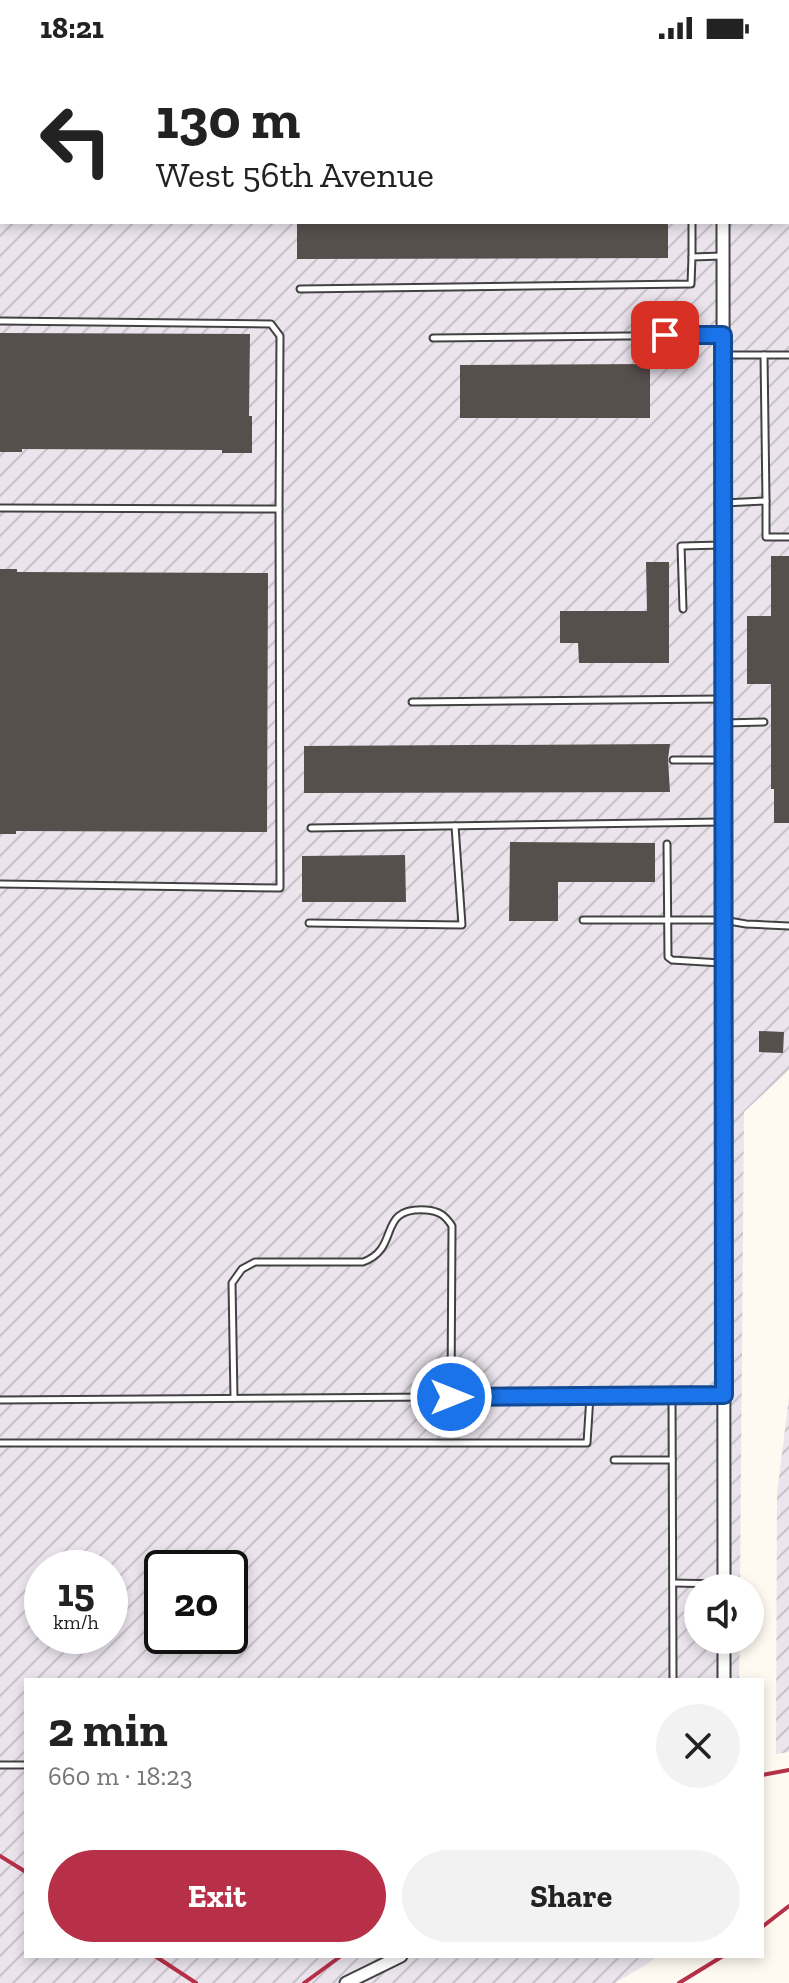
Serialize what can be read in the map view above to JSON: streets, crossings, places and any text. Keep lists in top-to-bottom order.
{
  "page": {
    "status": "18:21",
    "turn": ["130 m", "West 56th Avenue"],
    "speed": "15 km/h",
    "limit": "20",
    "heading": ["2 min", "660 m · 18:23"],
    "buttons": ["Exit", "Share"]
  }
}
